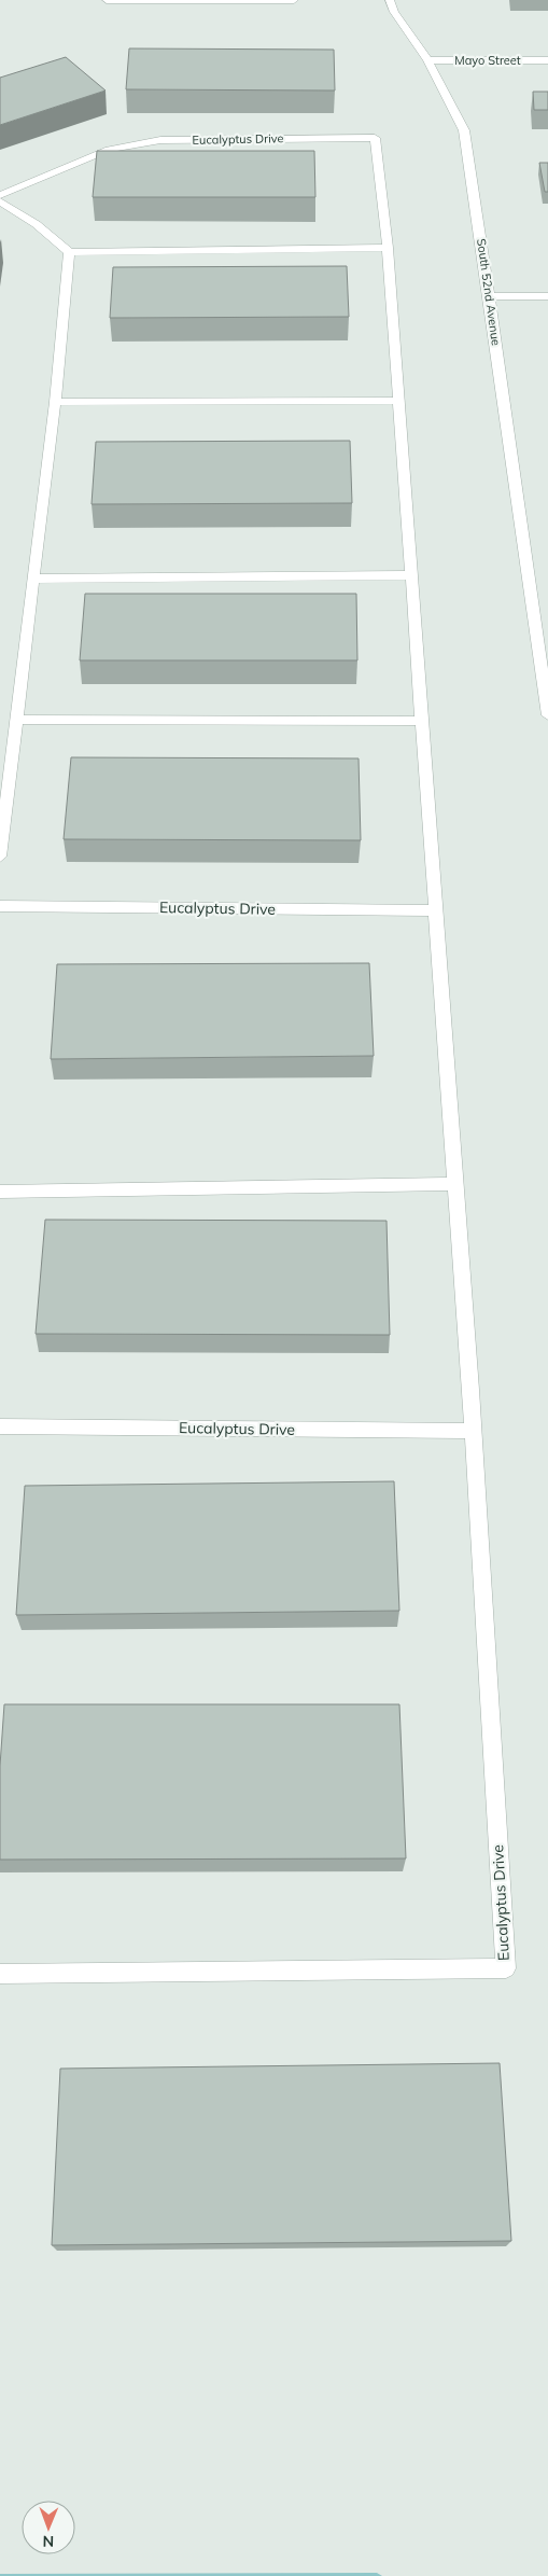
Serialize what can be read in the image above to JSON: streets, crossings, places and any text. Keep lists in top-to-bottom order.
{
  "streets": {
    "street": ["Mayo Street", "Eucalyptus Drive", "South 52nd Avenue"]
  },
  "crossings": [
    ["Mayo Street", "South 52nd Avenue"]
  ],
  "north": "bottom"
}
